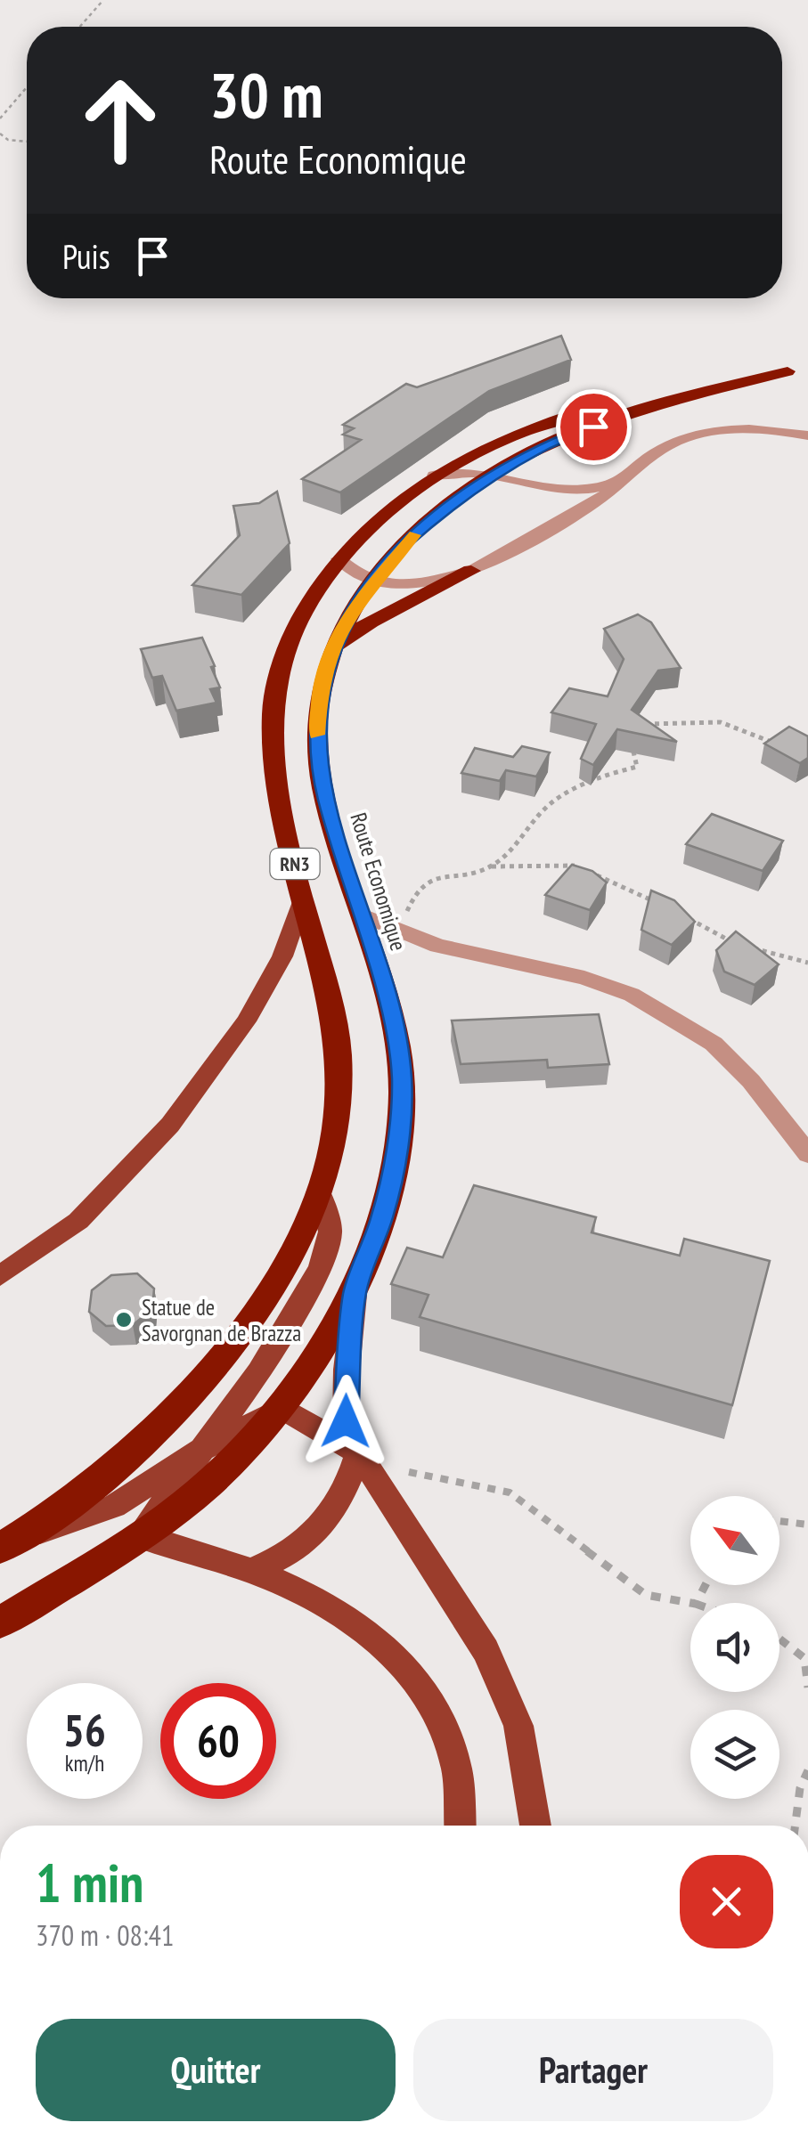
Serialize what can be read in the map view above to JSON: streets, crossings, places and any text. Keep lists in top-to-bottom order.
{
  "streets": {
    "highway": ["RN3", "Route Economique"]
  },
  "places": ["Statue de Savorgnan de Brazza"],
  "north": "top left",
  "page": {
    "turn": ["30 m", "Route Economique"],
    "then": "Puis",
    "speed": "56 km/h",
    "limit": "60",
    "heading": ["1 min", "370 m · 08:41"],
    "buttons": ["Quitter", "Partager"]
  }
}
